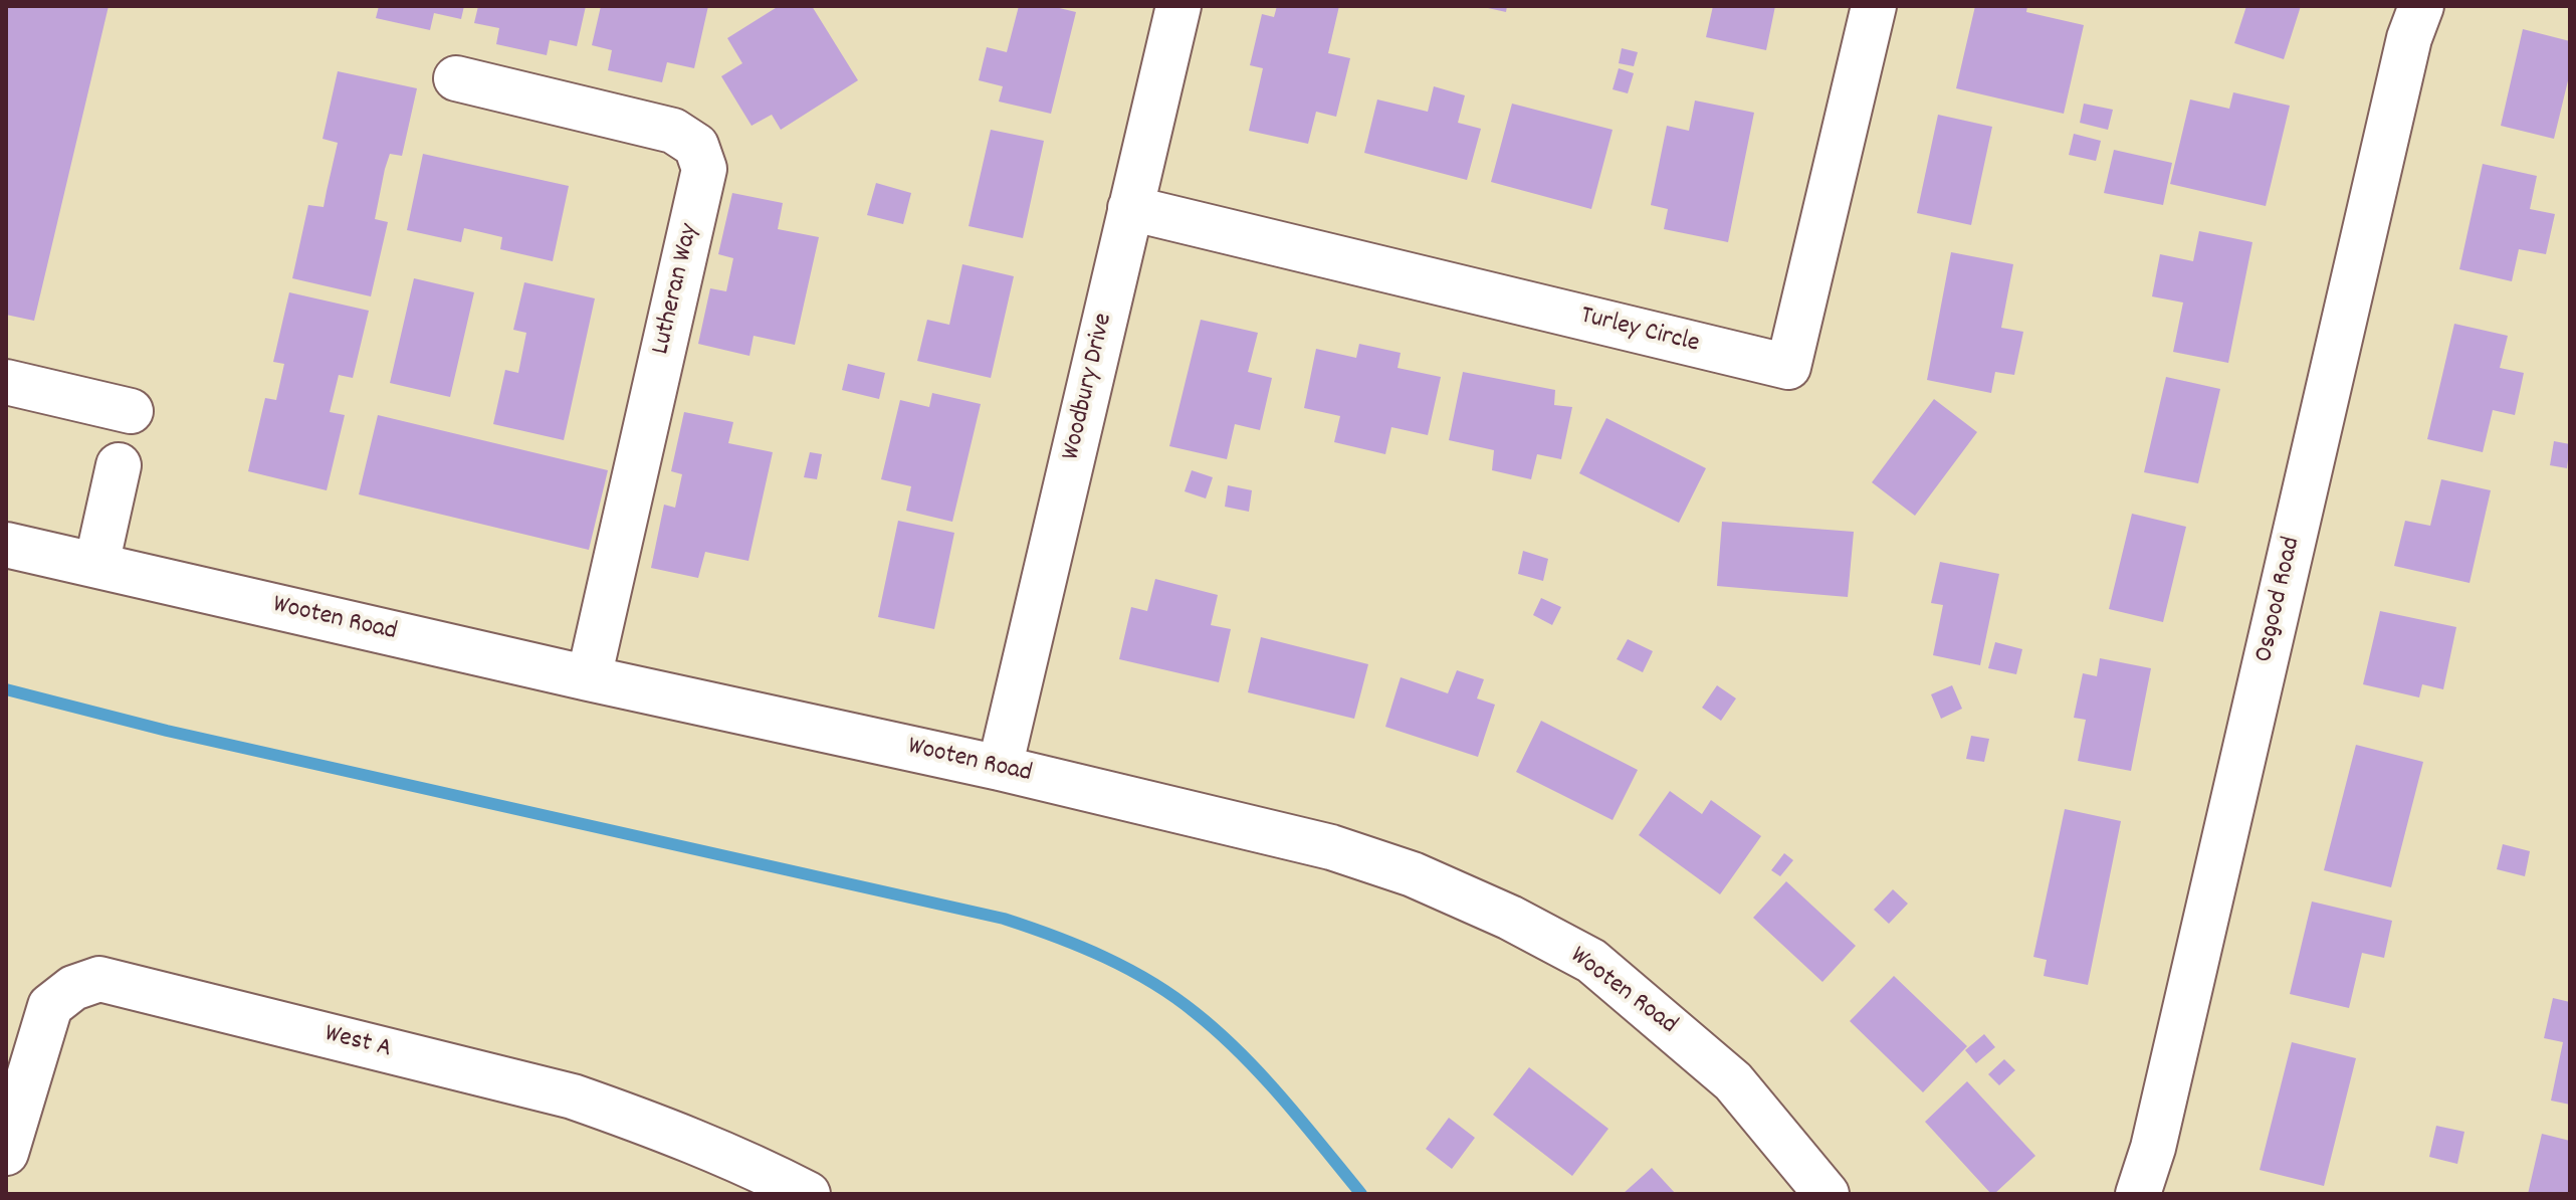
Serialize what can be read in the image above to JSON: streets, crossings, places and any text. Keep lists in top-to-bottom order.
{
  "streets": {
    "street": [
      "Lutheran Way",
      "Turley Circle",
      "Woodbury Drive",
      "Osgood Road",
      "Wooten Road",
      "West A"
    ]
  },
  "crossings": [
    ["Lutheran Way", "Wooten Road"],
    ["Turley Circle", "Woodbury Drive"],
    ["Woodbury Drive", "Wooten Road"]
  ]
}
